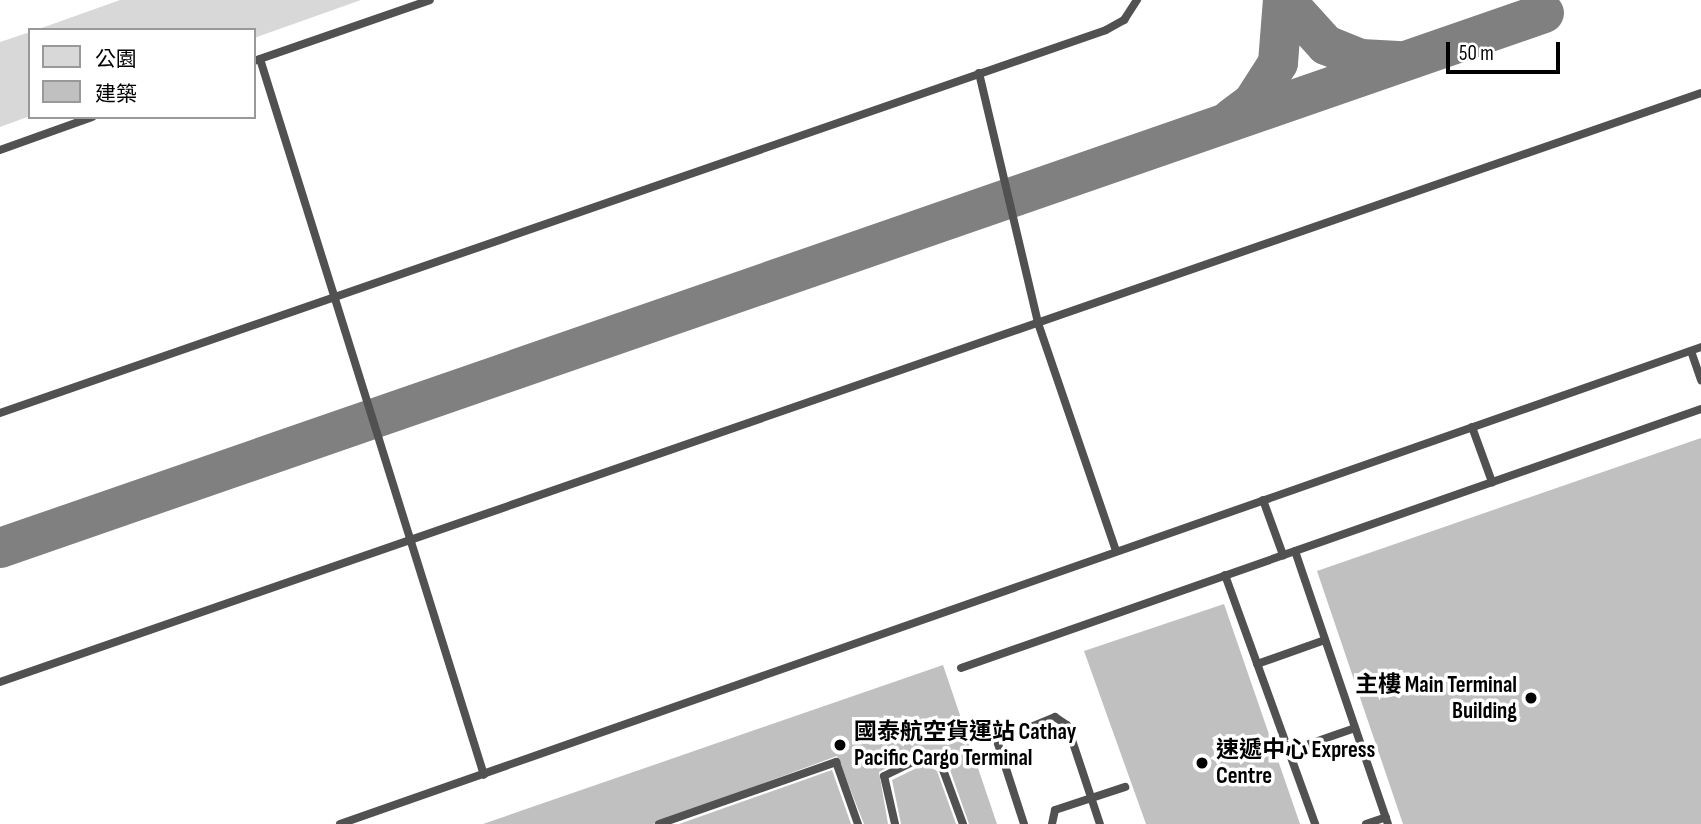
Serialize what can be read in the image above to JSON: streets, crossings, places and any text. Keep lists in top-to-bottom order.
{
  "places": ["主樓 Main Terminal Building", "國泰航空貨運站 Cathay Pacific Cargo Terminal", "速遞中心 Express Centre"],
  "legend": ["公園", "建築"],
  "scale_bar": "50 m"
}
